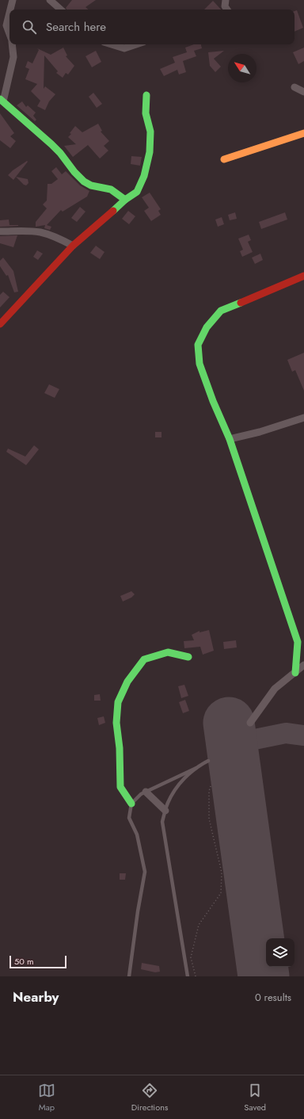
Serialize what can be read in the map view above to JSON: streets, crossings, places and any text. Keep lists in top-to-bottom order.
{
  "scale_bar": "50 m",
  "north": "top left",
  "page": {
    "search": "Search here",
    "scale": "50 m",
    "heading": ["Nearby", "0 results"],
    "nav": ["Map", "Directions", "Saved"]
  }
}
